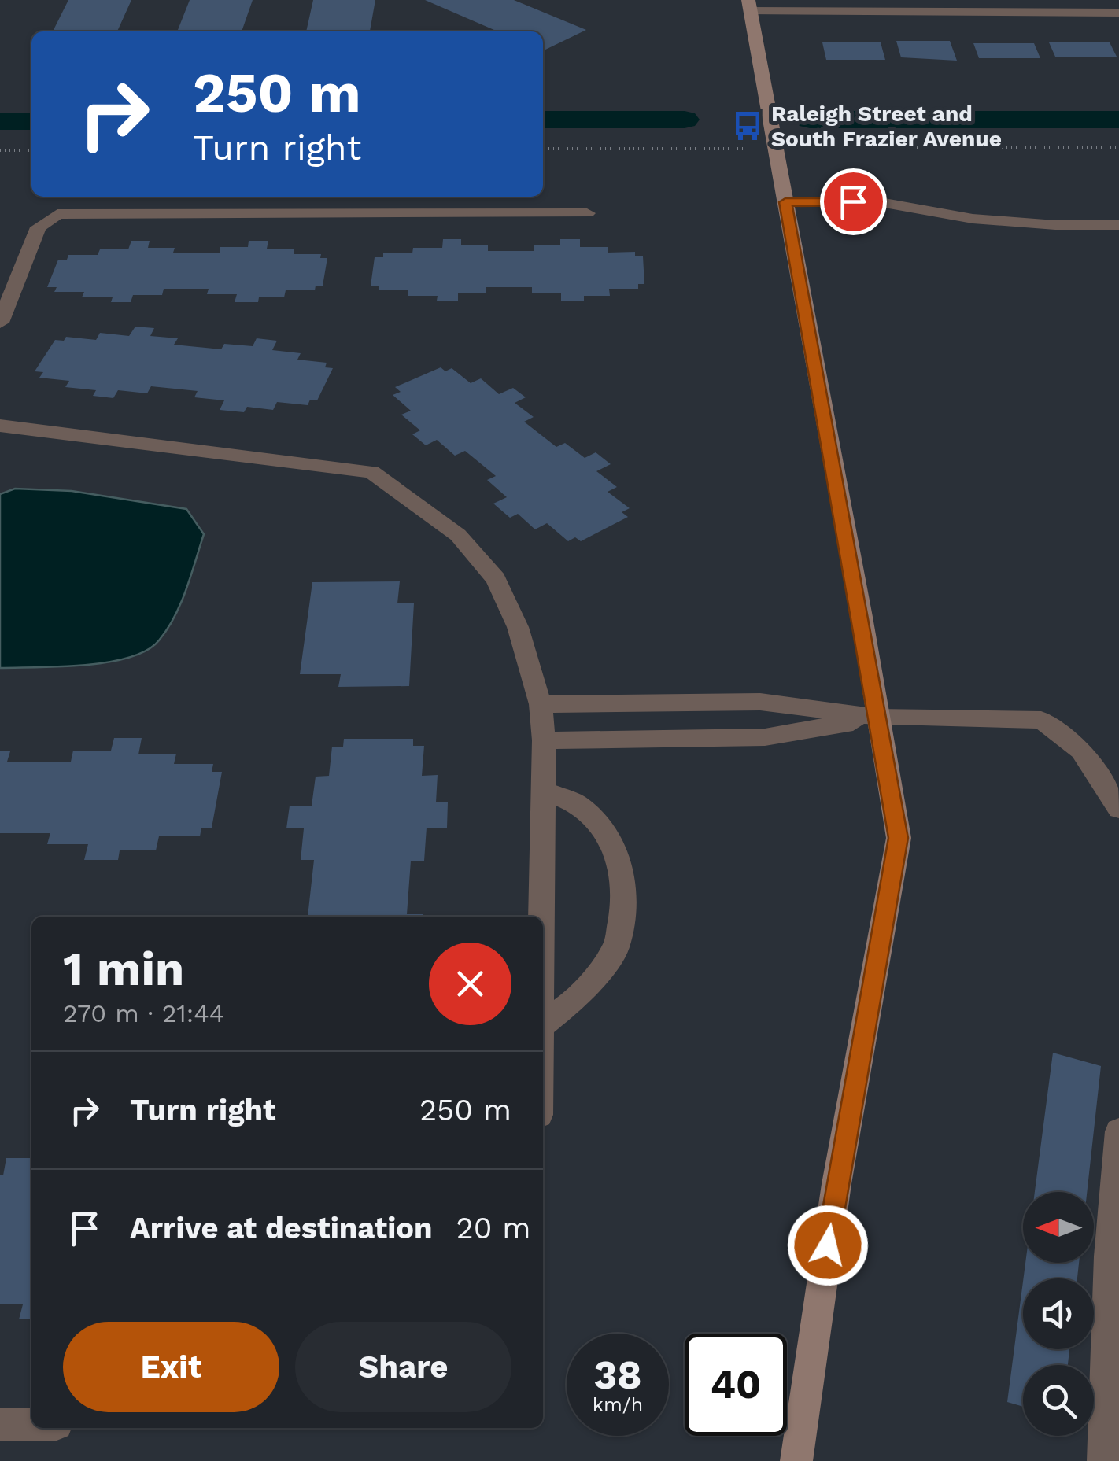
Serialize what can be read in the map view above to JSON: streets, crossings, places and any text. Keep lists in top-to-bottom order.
{
  "places": {
    "bus stop": ["Raleigh Street and South Frazier Avenue"]
  },
  "north": "left",
  "page": {
    "turn": ["250 m", "Turn right"],
    "heading": ["1 min", "270 m · 21:44"],
    "list": [
      {
        "name": "Turn right",
        "value": "250 m"
      },
      {
        "name": "Arrive at destination",
        "value": "20 m"
      }
    ],
    "buttons": ["Exit", "Share"],
    "speed": "38 km/h",
    "limit": "40"
  }
}
